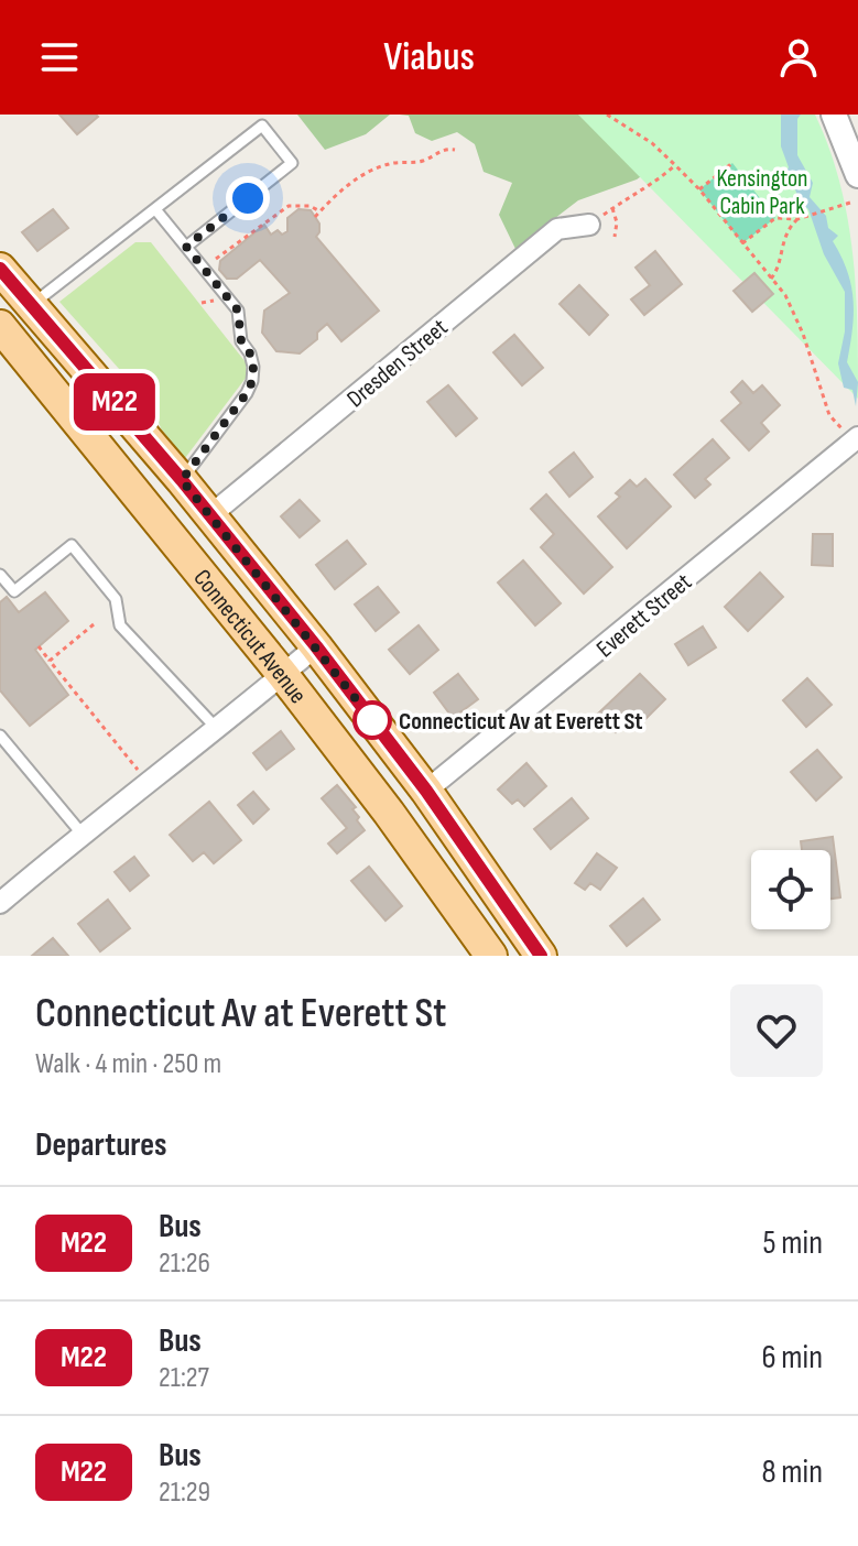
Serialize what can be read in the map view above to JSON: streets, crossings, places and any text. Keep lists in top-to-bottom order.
{
  "streets": {
    "main road": ["Connecticut Avenue"],
    "street": ["Dresden Street", "Everett Street"]
  },
  "crossings": [
    ["Dresden Street", "Connecticut Avenue"],
    ["Everett Street", "Connecticut Avenue"]
  ],
  "parks": ["Kensington Cabin Park"],
  "places": ["Connecticut Av at Everett St"],
  "lines": ["bus line M22"],
  "page": {
    "header": "Viabus",
    "on_map": "M22",
    "heading": [
      ["Connecticut Av at Everett St", "Walk · 4 min · 250 m"],
      "Departures"
    ],
    "list": [
      {
        "mark": "M22",
        "name": "Bus",
        "note": "21:26",
        "value": "5 min"
      },
      {
        "mark": "M22",
        "name": "Bus",
        "note": "21:27",
        "value": "6 min"
      },
      {
        "mark": "M22",
        "name": "Bus",
        "note": "21:29",
        "value": "8 min"
      }
    ]
  }
}
